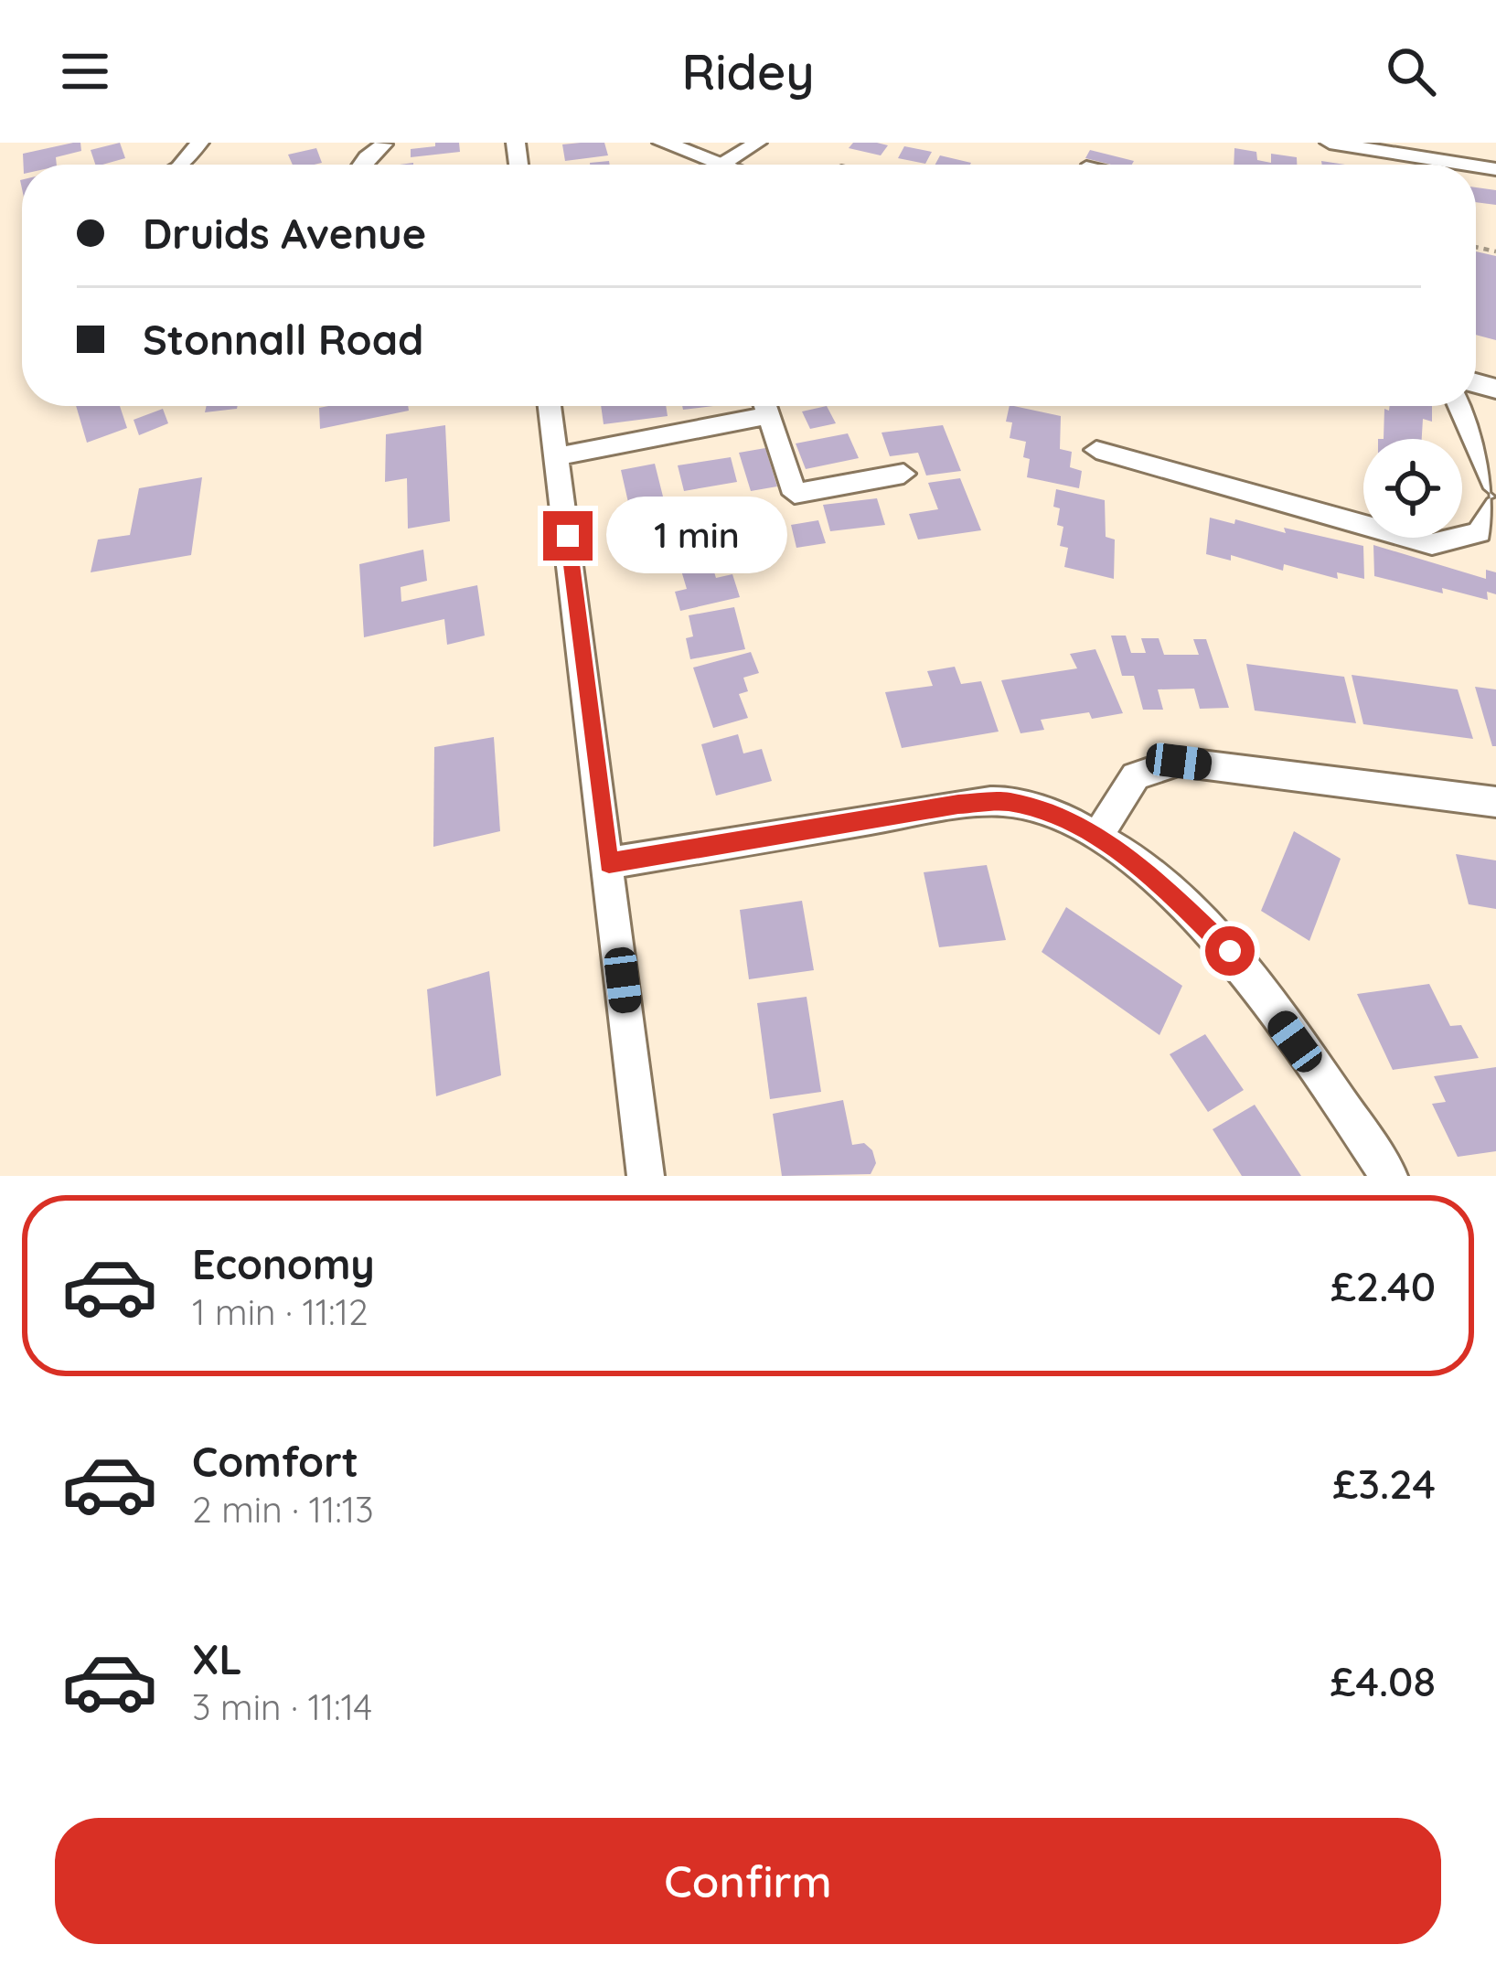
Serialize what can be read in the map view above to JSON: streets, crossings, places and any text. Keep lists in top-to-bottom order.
{
  "page": {
    "header": "Ridey",
    "banner": ["Druids Avenue", "Stonnall Road"],
    "bubble": "1 min",
    "list": [
      {
        "name": "Economy",
        "note": "1 min · 11:12",
        "value": "£2.40"
      },
      {
        "name": "Comfort",
        "note": "2 min · 11:13",
        "value": "£3.24"
      },
      {
        "name": "XL",
        "note": "3 min · 11:14",
        "value": "£4.08"
      }
    ],
    "buttons": "Confirm"
  }
}
